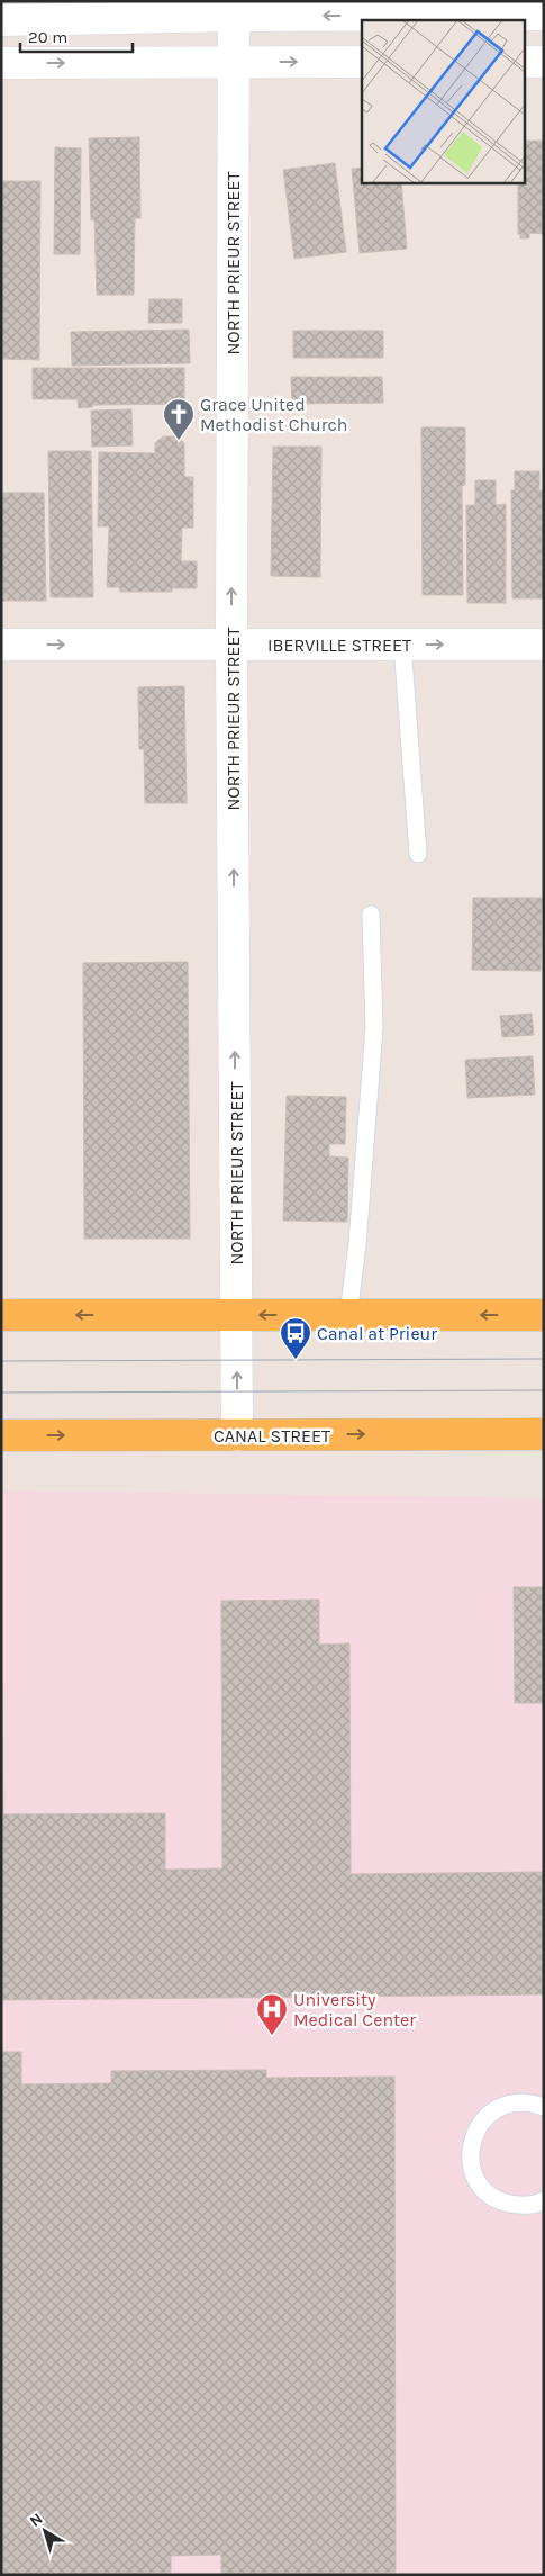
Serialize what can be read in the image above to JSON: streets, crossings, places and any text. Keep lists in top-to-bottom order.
{
  "streets": {
    "main road": ["CANAL STREET"],
    "street": ["NORTH PRIEUR STREET", "IBERVILLE STREET"]
  },
  "crossings": [
    ["NORTH PRIEUR STREET", "IBERVILLE STREET"],
    ["NORTH PRIEUR STREET", "CANAL STREET"]
  ],
  "one_way": ["NORTH PRIEUR STREET", "IBERVILLE STREET"],
  "places": {
    "church": ["Grace United Methodist Church"],
    "bus stop": ["Canal at Prieur"],
    "hospital": ["University Medical Center"]
  },
  "scale_bar": "20 m",
  "north": "top left"
}
